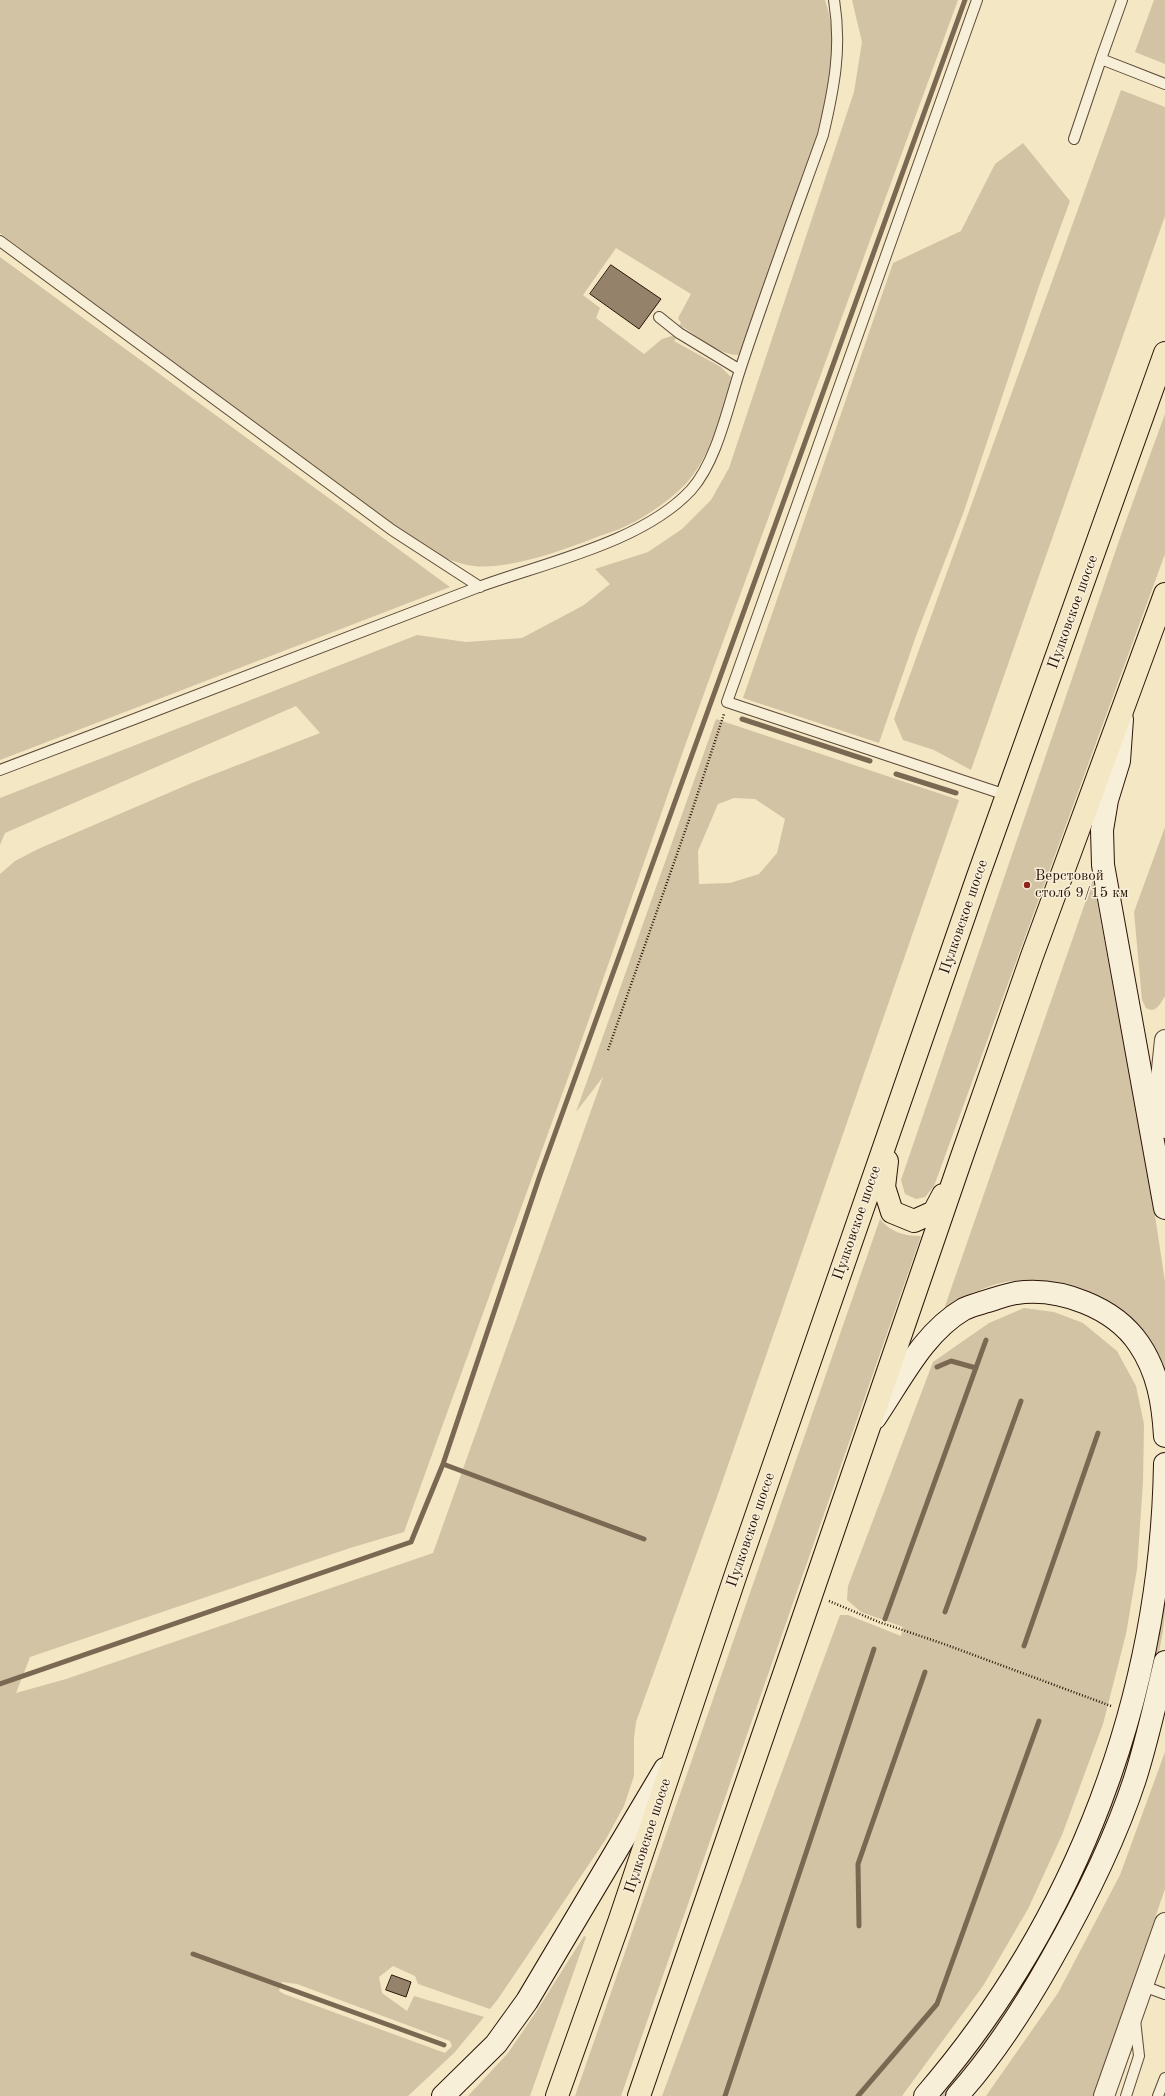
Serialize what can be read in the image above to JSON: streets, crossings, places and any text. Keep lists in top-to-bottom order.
{
  "streets": {
    "highway": ["Пулковское шоссе"]
  },
  "places": ["Верстовой столб 9/15 км"]
}
